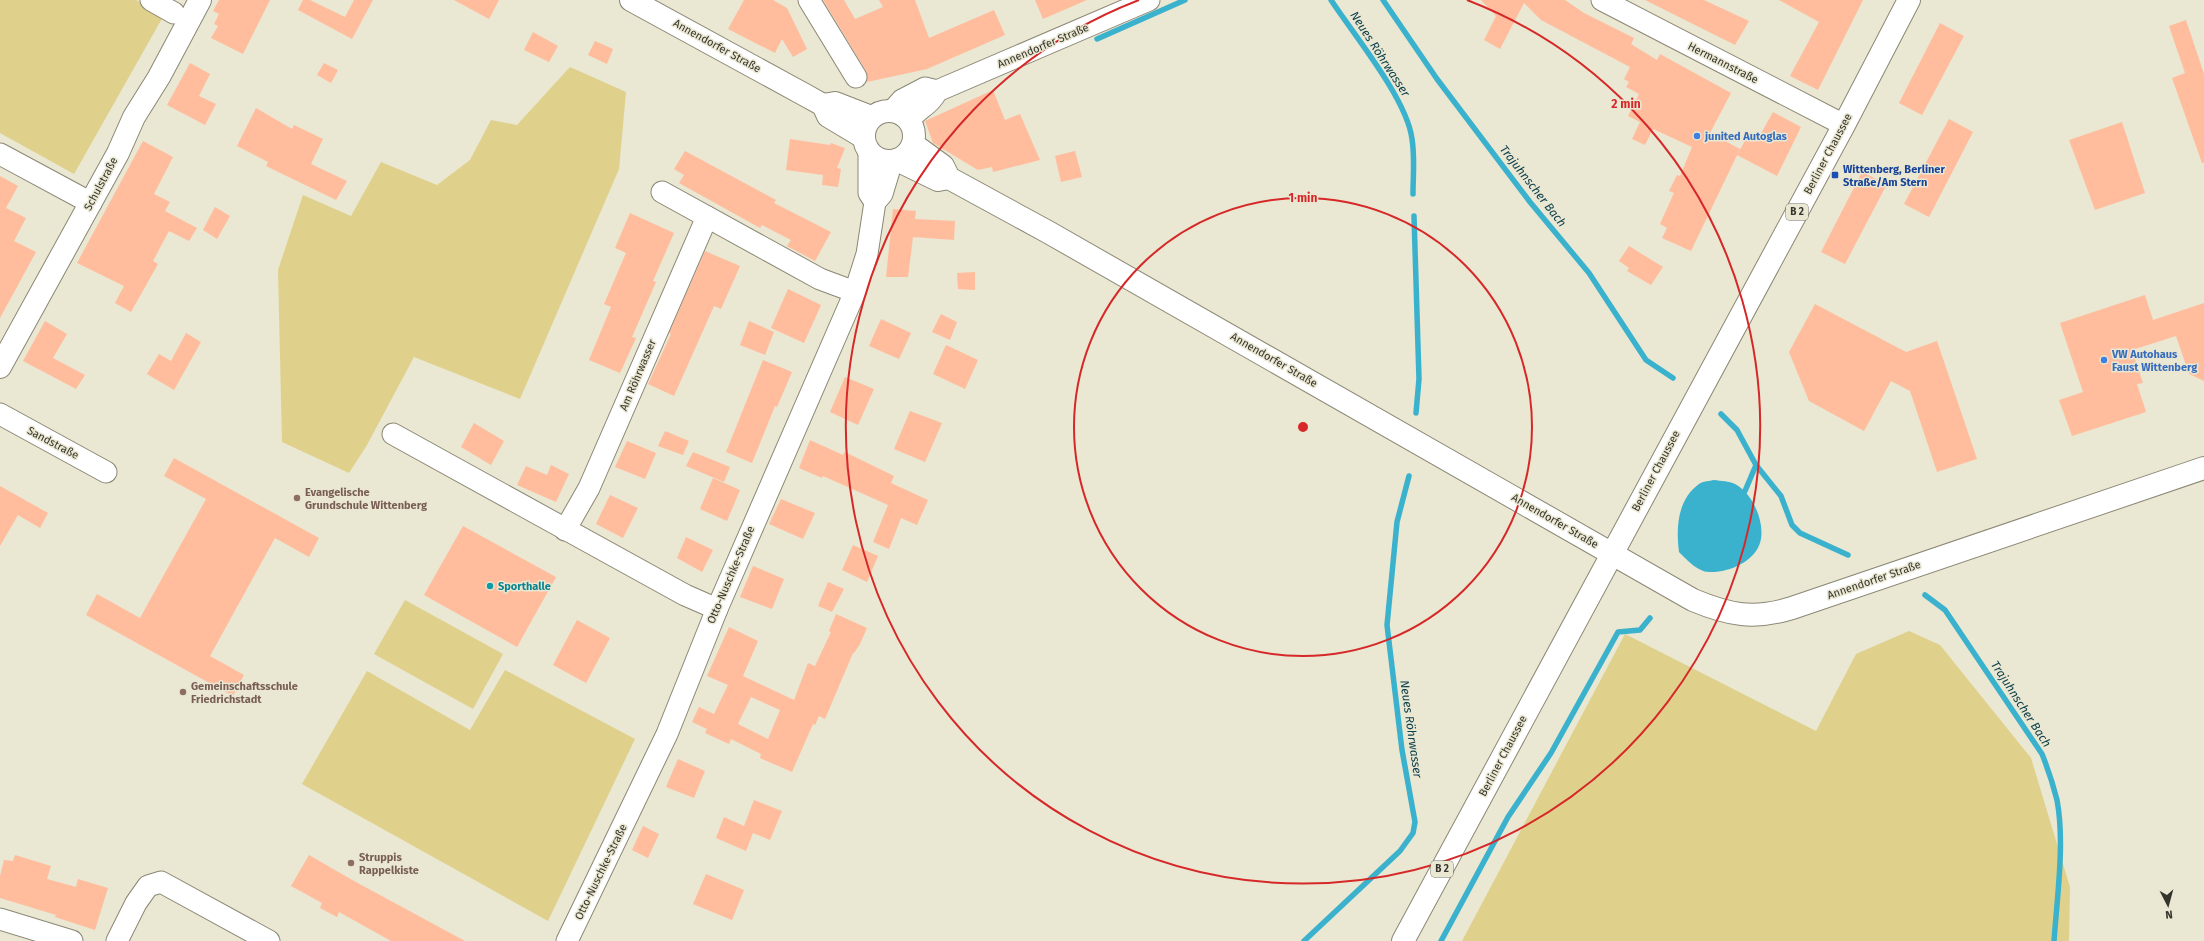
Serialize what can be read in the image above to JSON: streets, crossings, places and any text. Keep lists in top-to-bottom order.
{
  "streets": {
    "main road": [
      "Annendorfer Straße",
      "Berliner Chaussee",
      "Schulstraße",
      "B 2"
    ],
    "street": [
      "Hermannstraße",
      "Am Röhrwasser",
      "Sandstraße",
      "Otto-Nuschke-Straße"
    ]
  },
  "crossings": [
    ["Annendorfer Straße", "Berliner Chaussee"],
    ["Annendorfer Straße", "Otto-Nuschke-Straße"],
    ["Hermannstraße", "Berliner Chaussee"]
  ],
  "water": ["Neues Röhrwasser", "Trajuhnscher Bach"],
  "places": {
    "other": [
      "junited Autoglas",
      "VW Autohaus Faust Wittenberg",
      "Evangelische Grundschule Wittenberg",
      "Sporthalle",
      "Gemeinschaftsschule Friedrichstadt",
      "Struppis Rappelkiste"
    ],
    "transit": ["Wittenberg, Berliner Straße/Am Stern"]
  },
  "north": "bottom",
  "rings": ["2 min", "1 min"]
}
